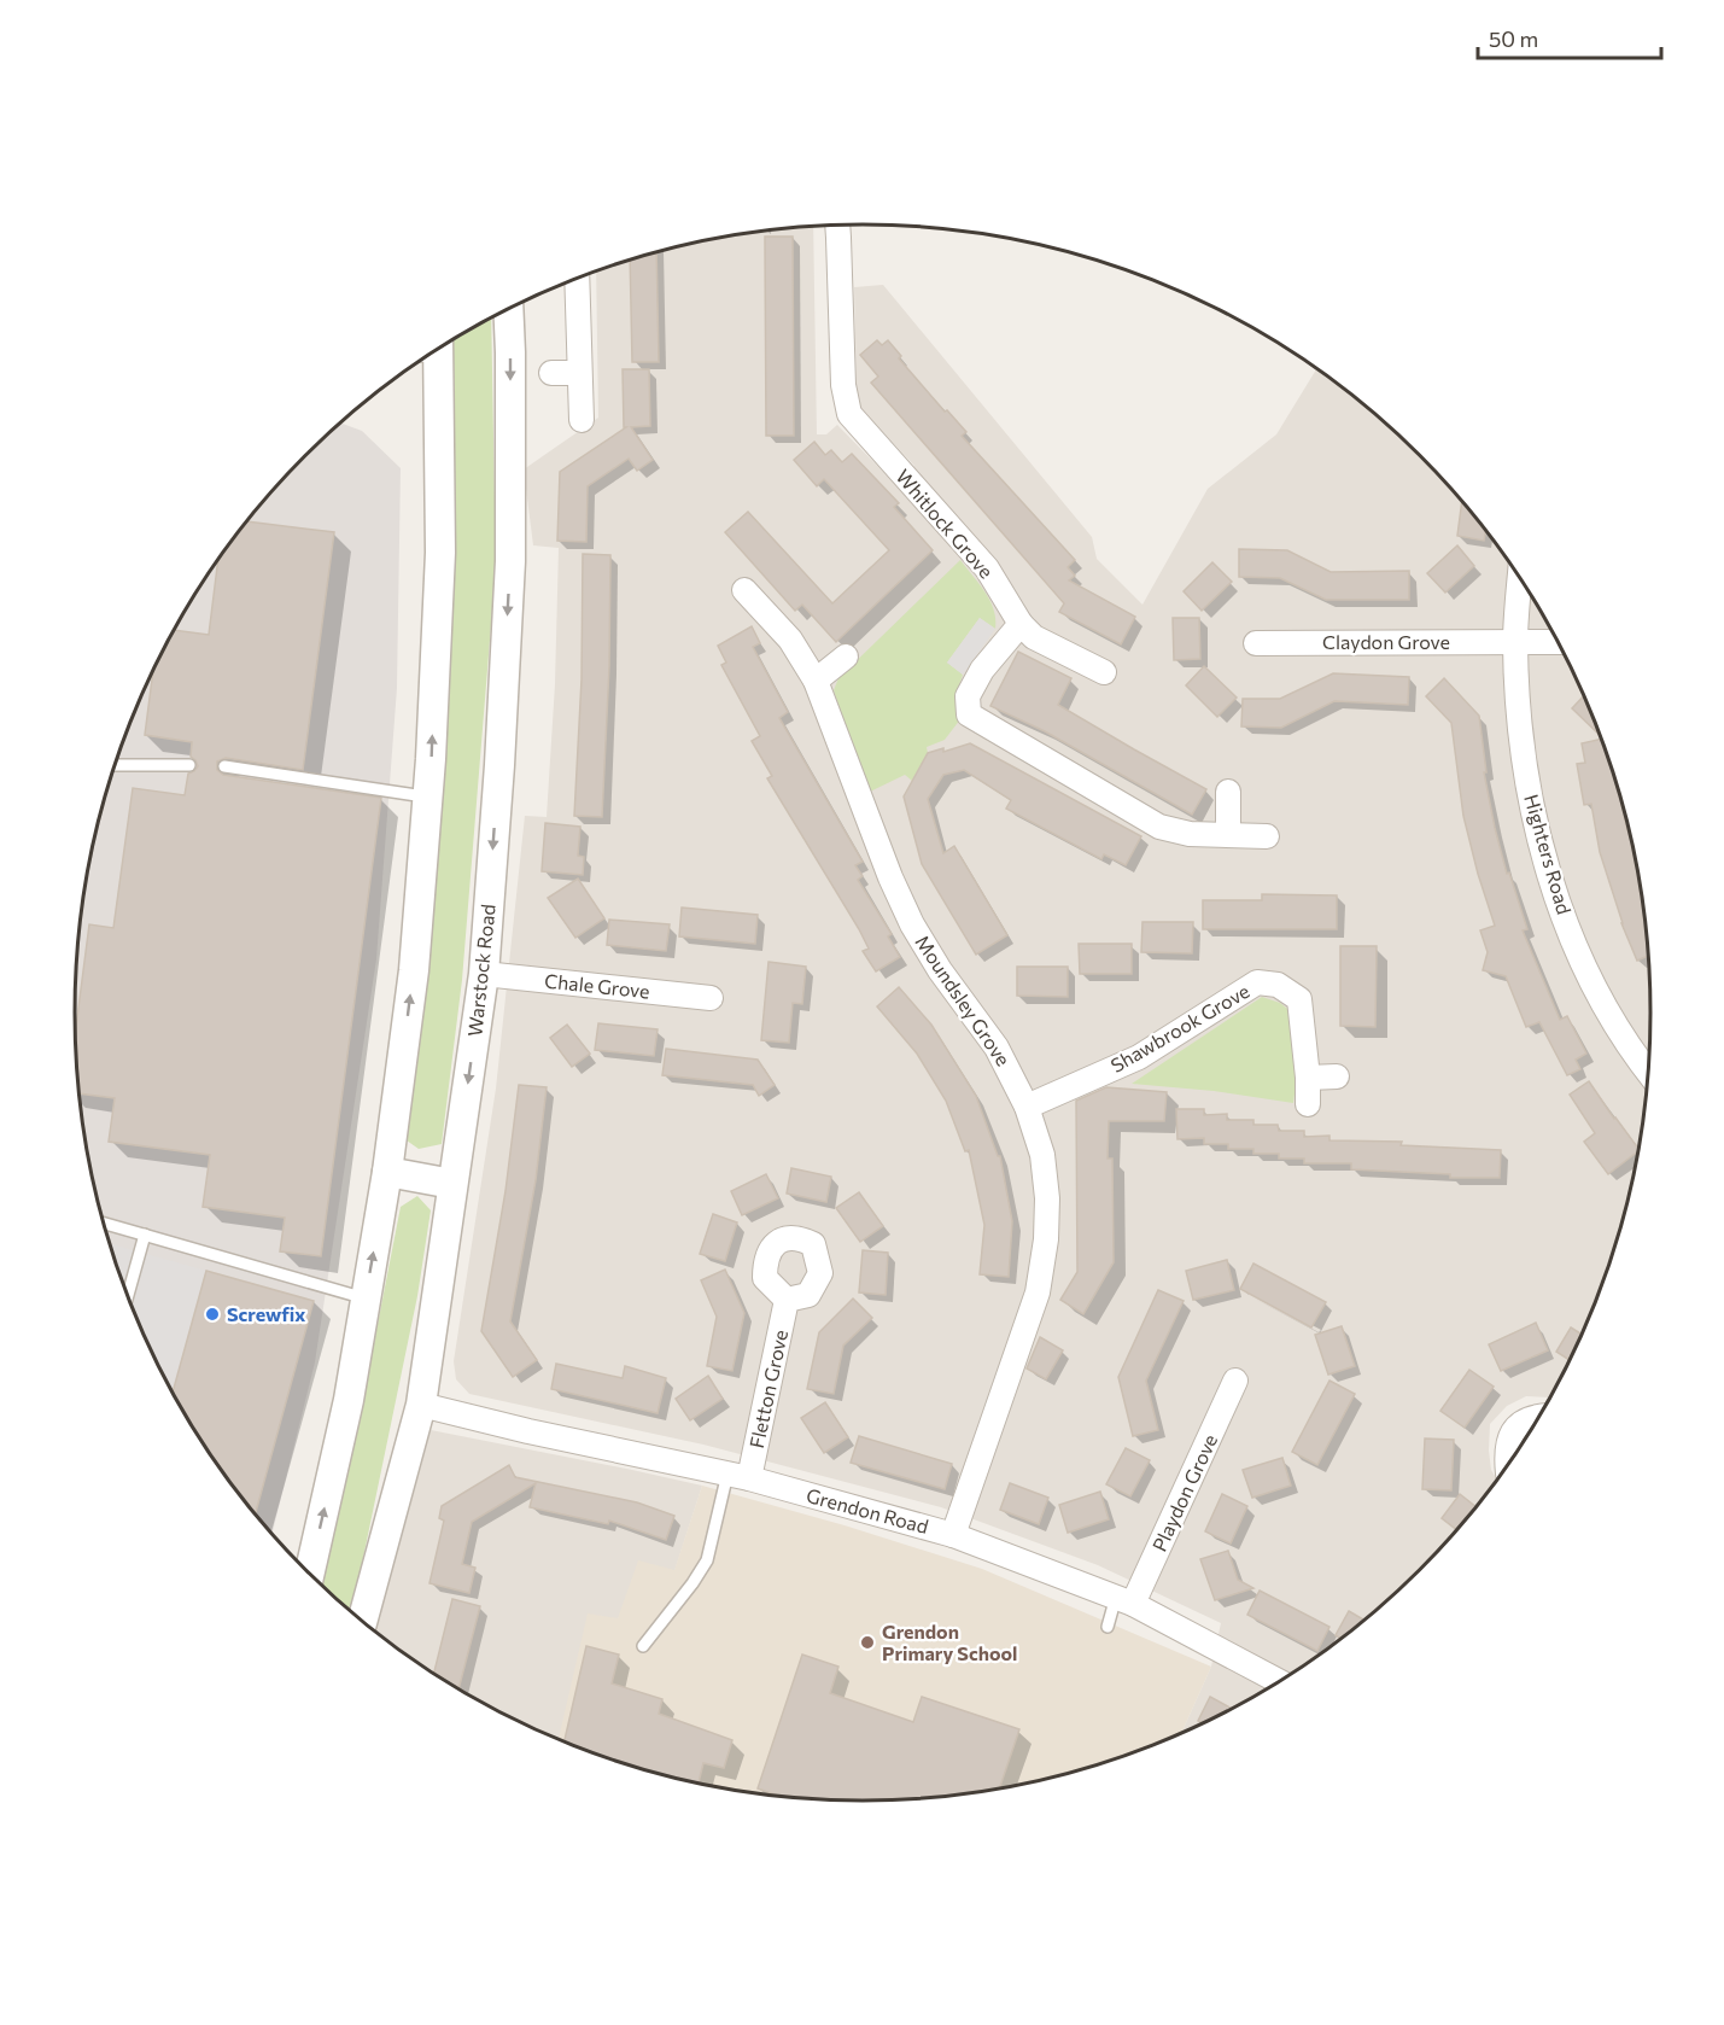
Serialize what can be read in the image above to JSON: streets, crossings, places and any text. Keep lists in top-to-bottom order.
{
  "streets": {
    "street": [
      "Whitlock Grove",
      "Claydon Grove",
      "Highters Road",
      "Warstock Road",
      "Chale Grove",
      "Moundsley Grove",
      "Shawbrook Grove",
      "Fletton Grove",
      "Playdon Grove",
      "Grendon Road"
    ]
  },
  "crossings": [
    ["Claydon Grove", "Highters Road"],
    ["Warstock Road", "Chale Grove"],
    ["Warstock Road", "Grendon Road"],
    ["Moundsley Grove", "Shawbrook Grove"],
    ["Moundsley Grove", "Grendon Road"],
    ["Fletton Grove", "Grendon Road"],
    ["Playdon Grove", "Grendon Road"]
  ],
  "places": ["Screwfix", "Grendon Primary School"],
  "scale_bar": "50 m"
}
